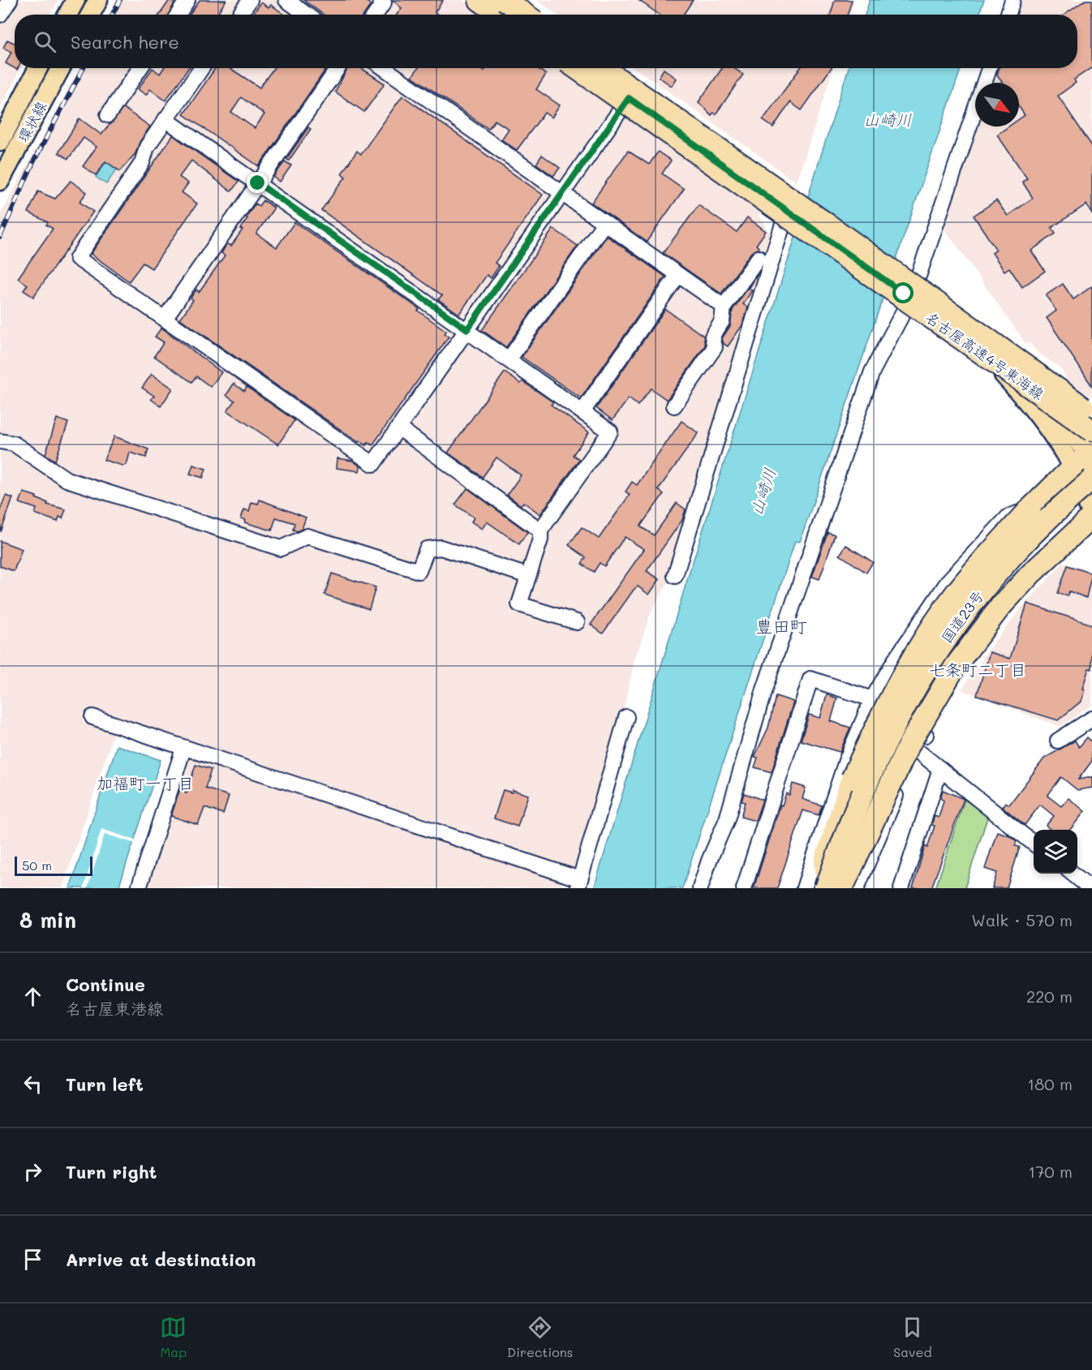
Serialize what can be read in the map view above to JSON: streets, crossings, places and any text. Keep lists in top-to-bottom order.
{
  "streets": {
    "highway": ["名古屋高速4号東海線", "国道23号"],
    "main road": ["環状線"]
  },
  "districts": ["豊田町", "七条町二丁目", "加福町一丁目"],
  "water": ["山崎川"],
  "scale_bar": "50 m",
  "north": "bottom right",
  "page": {
    "search": "Search here",
    "scale": "50 m",
    "heading": ["8 min", "Walk · 570 m"],
    "list": [
      ["Continue", "名古屋東港線", "220 m"],
      ["Turn left", "180 m"],
      ["Turn right", "170 m"],
      "Arrive at destination"
    ],
    "nav": ["Map", "Directions", "Saved"]
  }
}
